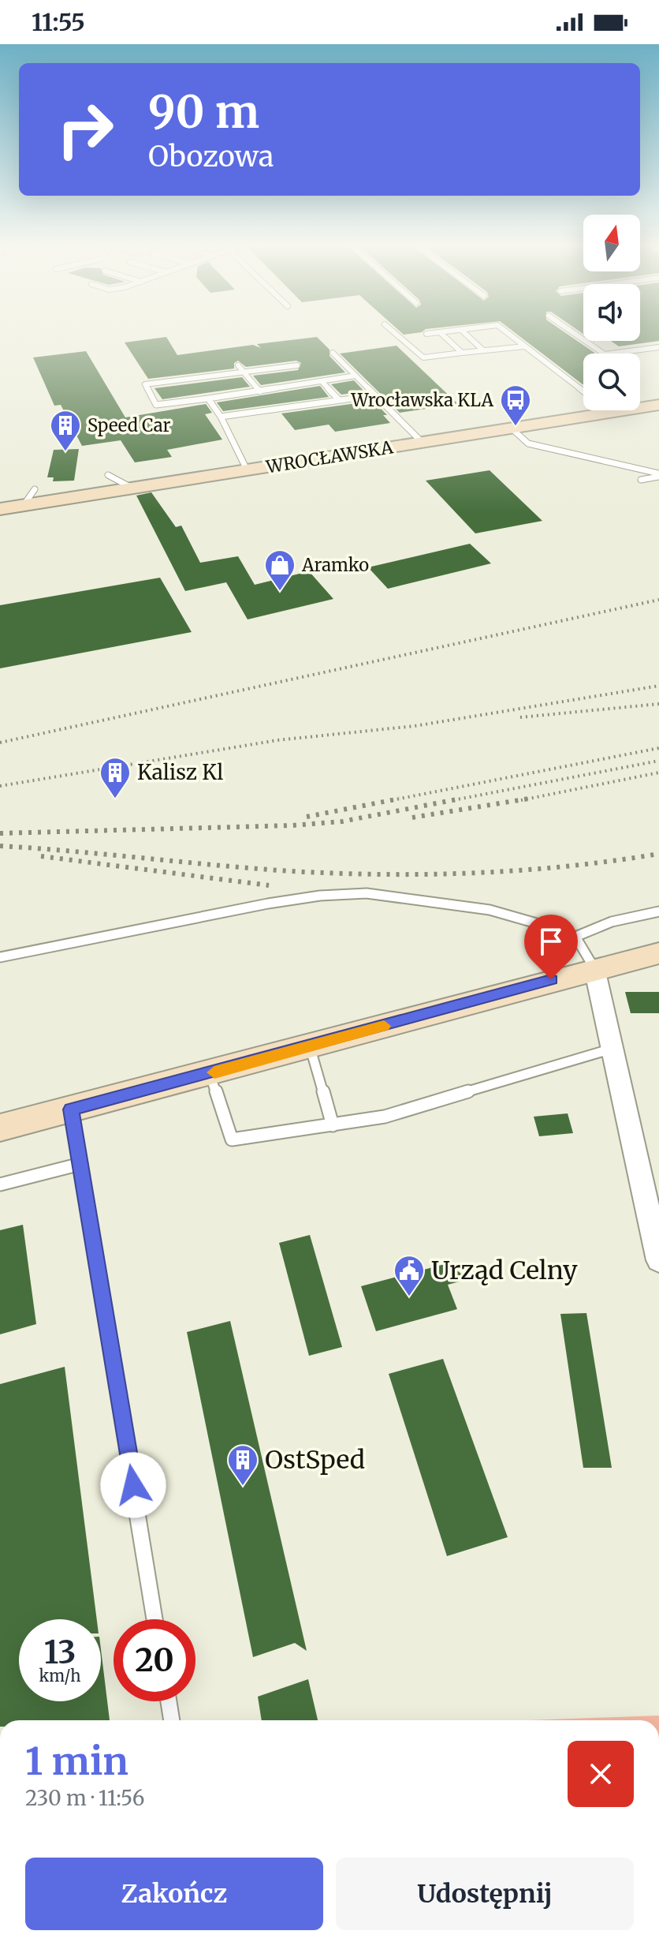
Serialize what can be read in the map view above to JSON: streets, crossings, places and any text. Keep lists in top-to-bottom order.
{
  "streets": {
    "street": ["WROCŁAWSKA"]
  },
  "places": {
    "bus stop": ["Wrocławska KLA"],
    "building": ["Speed Car", "Kalisz Kl", "OstSped"],
    "shop": ["Aramko"],
    "public building": ["Urząd Celny"]
  },
  "north": "top",
  "page": {
    "status": "11:55",
    "turn": ["90 m", "Obozowa"],
    "speed": "13 km/h",
    "limit": "20",
    "heading": ["1 min", "230 m · 11:56"],
    "buttons": ["Zakończ", "Udostępnij"]
  }
}
